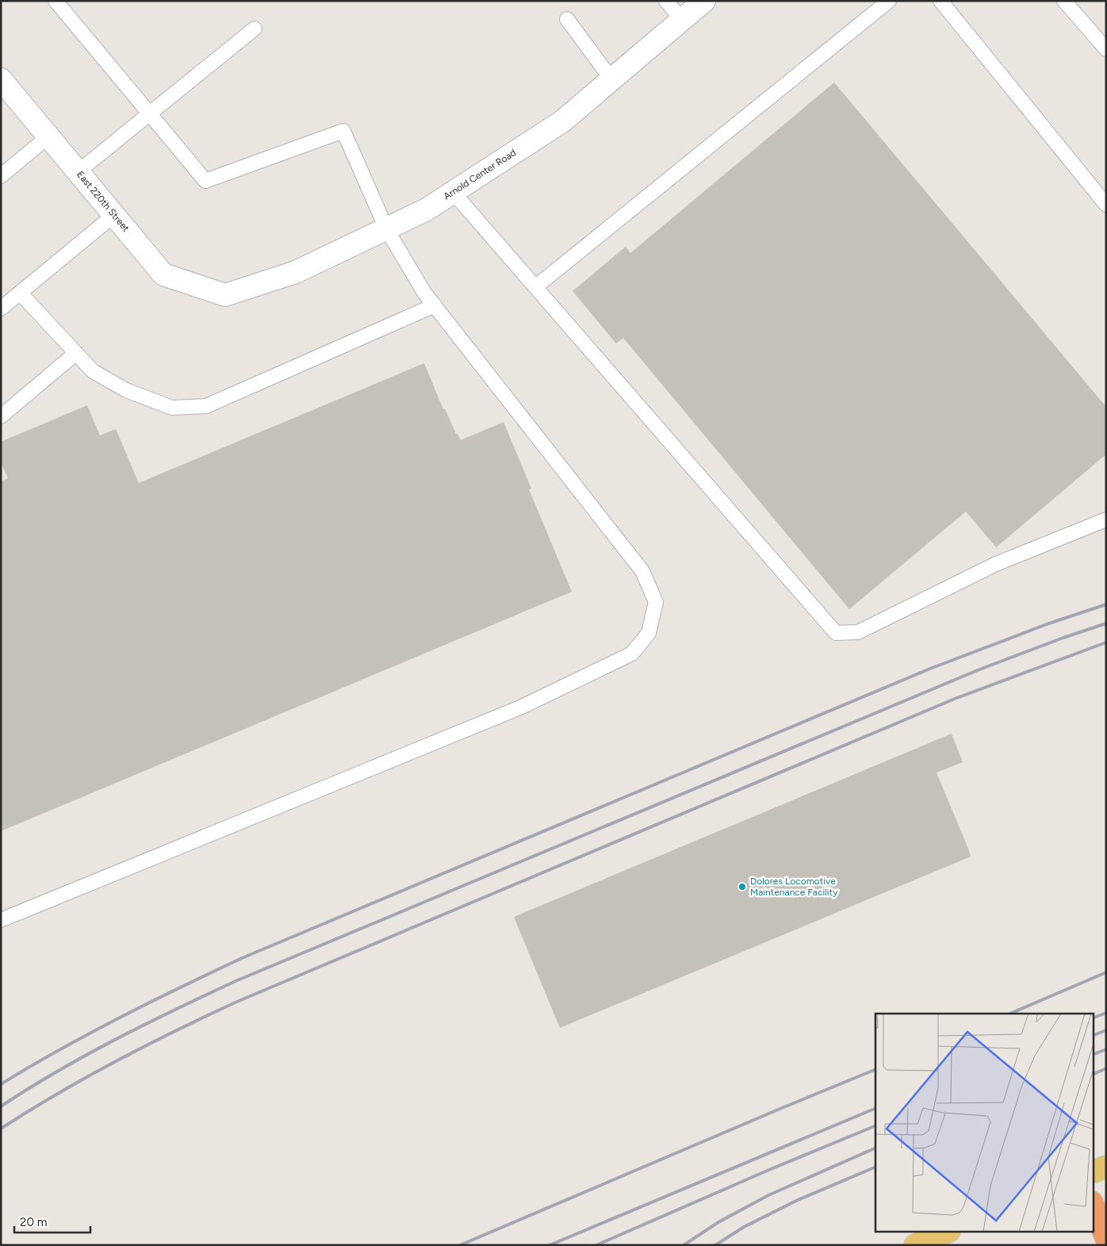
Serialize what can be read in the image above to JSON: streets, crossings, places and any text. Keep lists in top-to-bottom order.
{
  "streets": {
    "street": ["Arnold Center Road", "East 220th Street"]
  },
  "crossings": [
    ["Arnold Center Road", "East 220th Street"]
  ],
  "places": ["Dolores Locomotive Maintenance Facility"],
  "scale_bar": "20 m"
}
